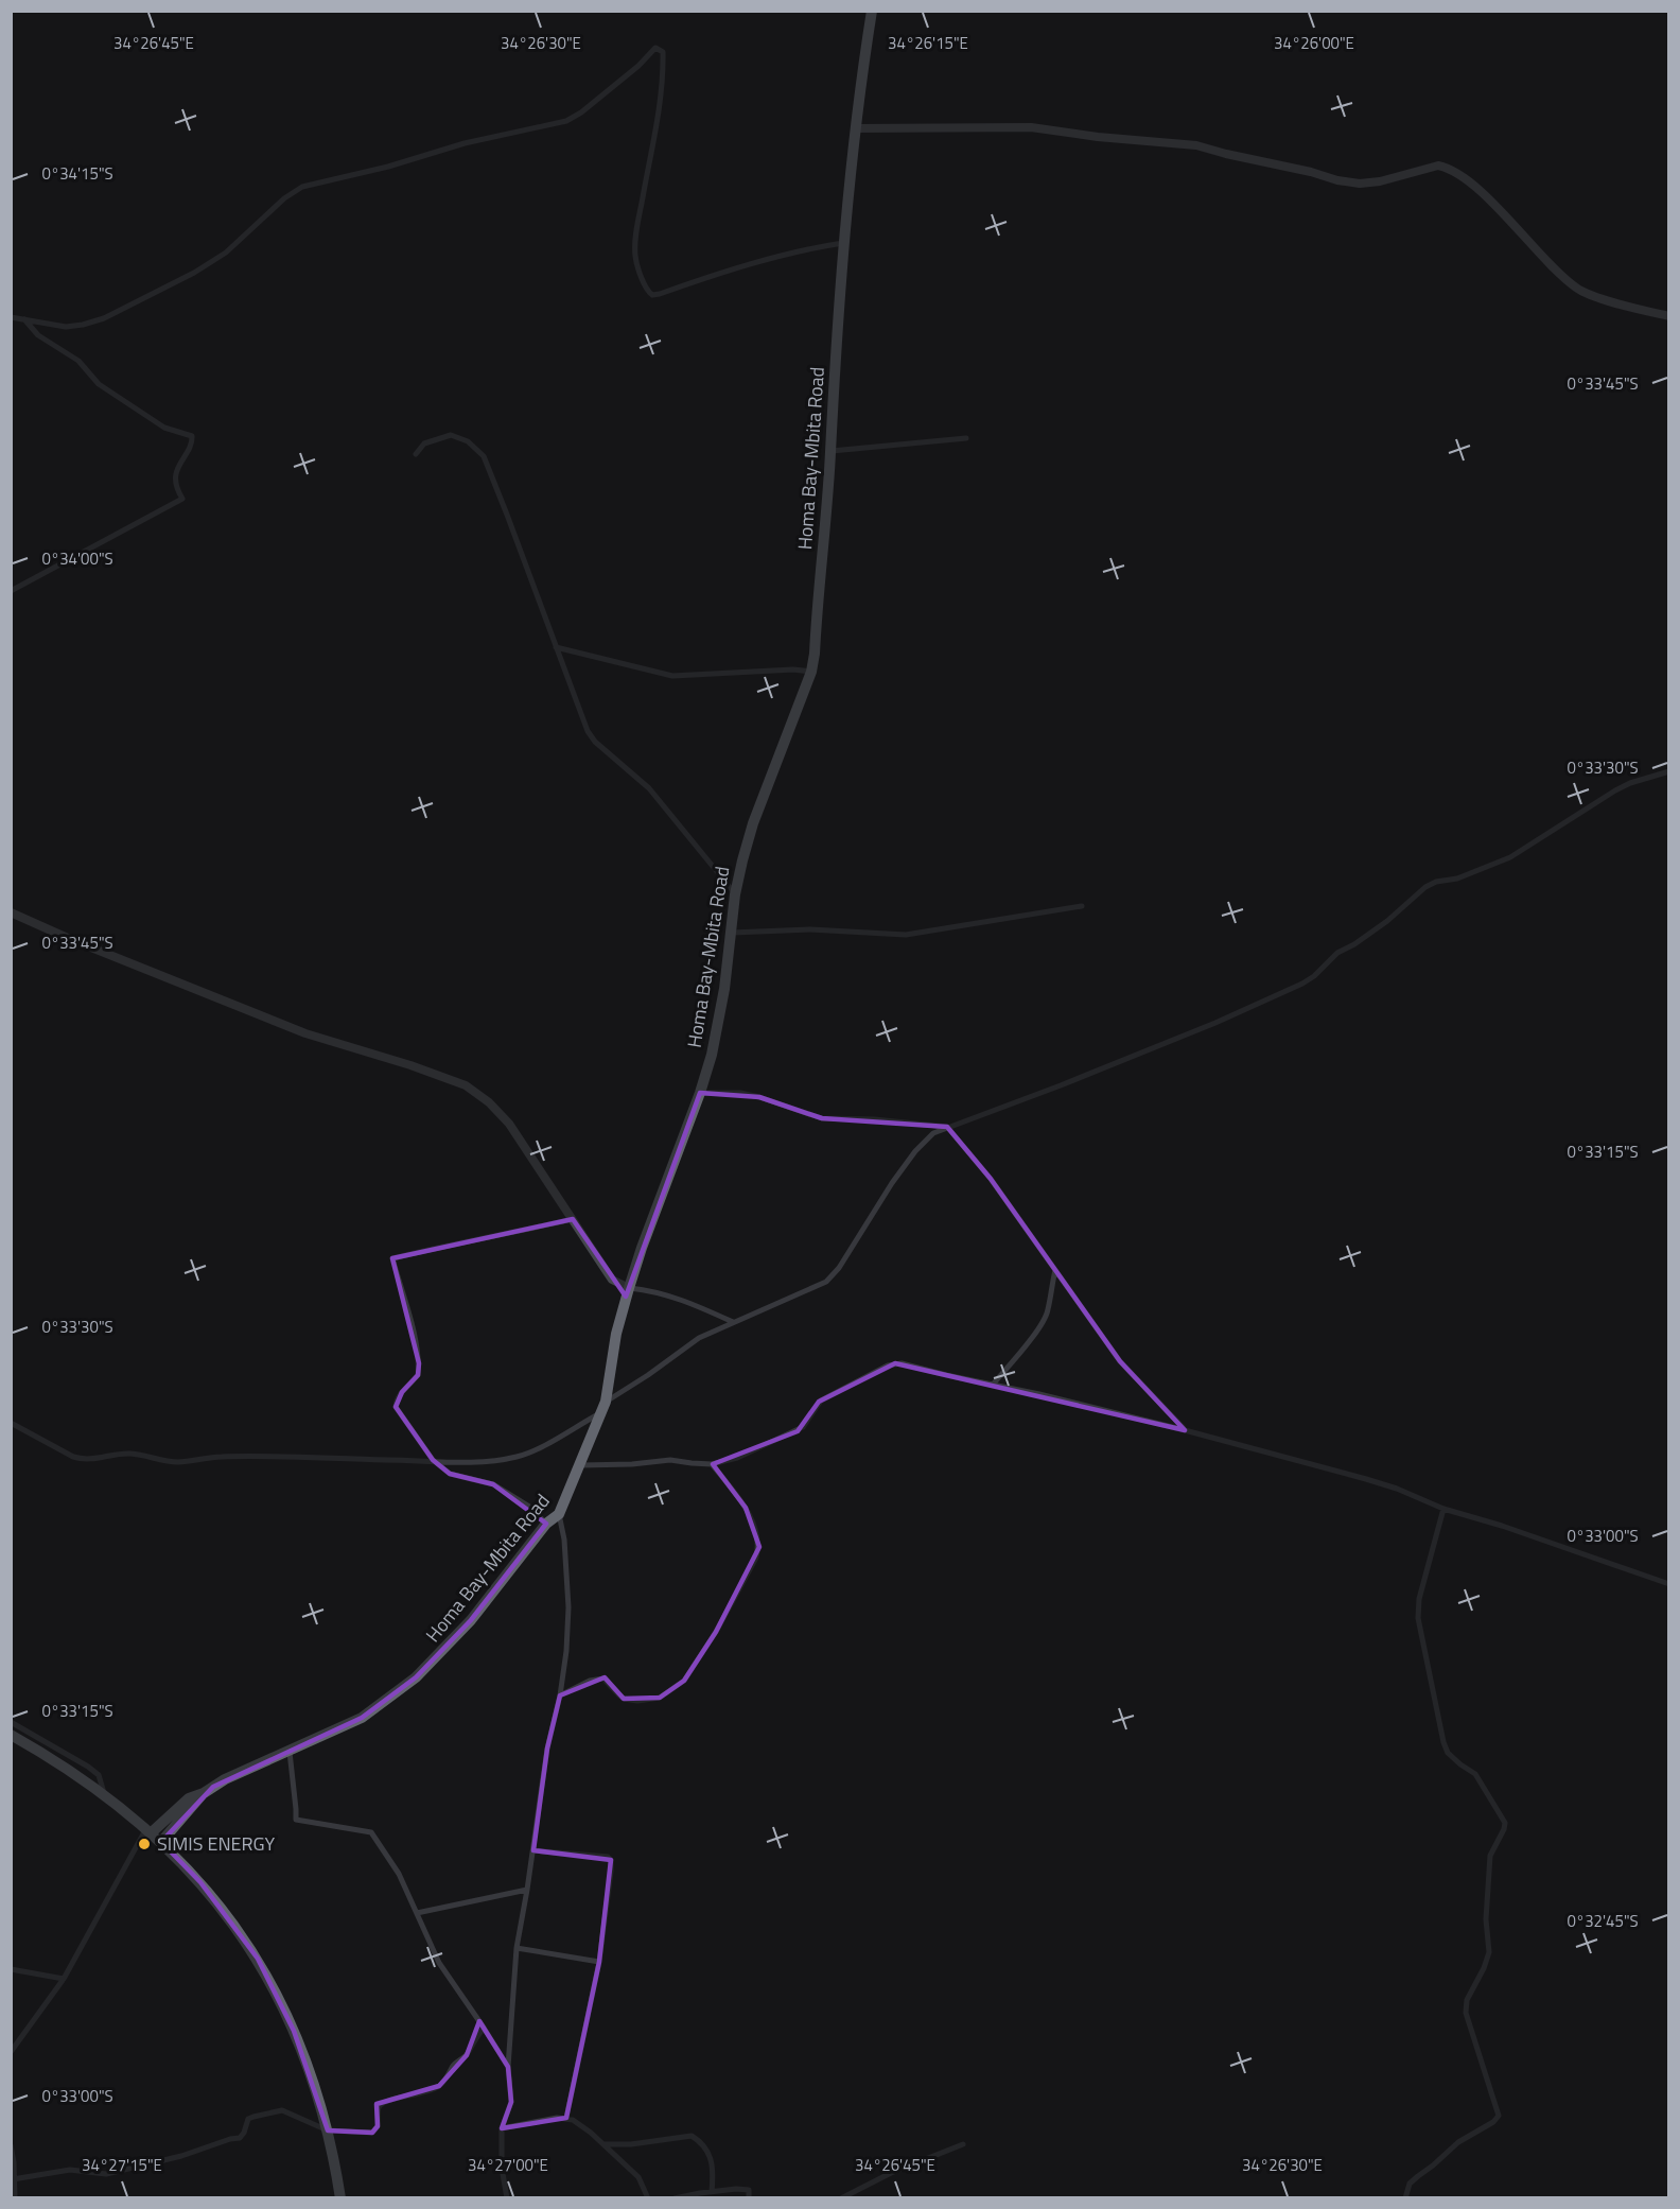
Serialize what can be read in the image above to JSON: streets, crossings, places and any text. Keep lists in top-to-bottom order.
{
  "streets": {
    "highway": ["Homa Bay-Mbita Road"]
  },
  "places": ["SIMIS ENERGY"],
  "coordinates": [
    "34°26'45\"E",
    "34°26'30\"E",
    "34°26'15\"E",
    "34°26'00\"E",
    "0°34'15\"S",
    "0°33'45\"S",
    "0°34'00\"S",
    "0°33'30\"S",
    "0°33'15\"S",
    "0°33'00\"S",
    "0°32'45\"S",
    "34°27'15\"E",
    "34°27'00\"E"
  ]
}
